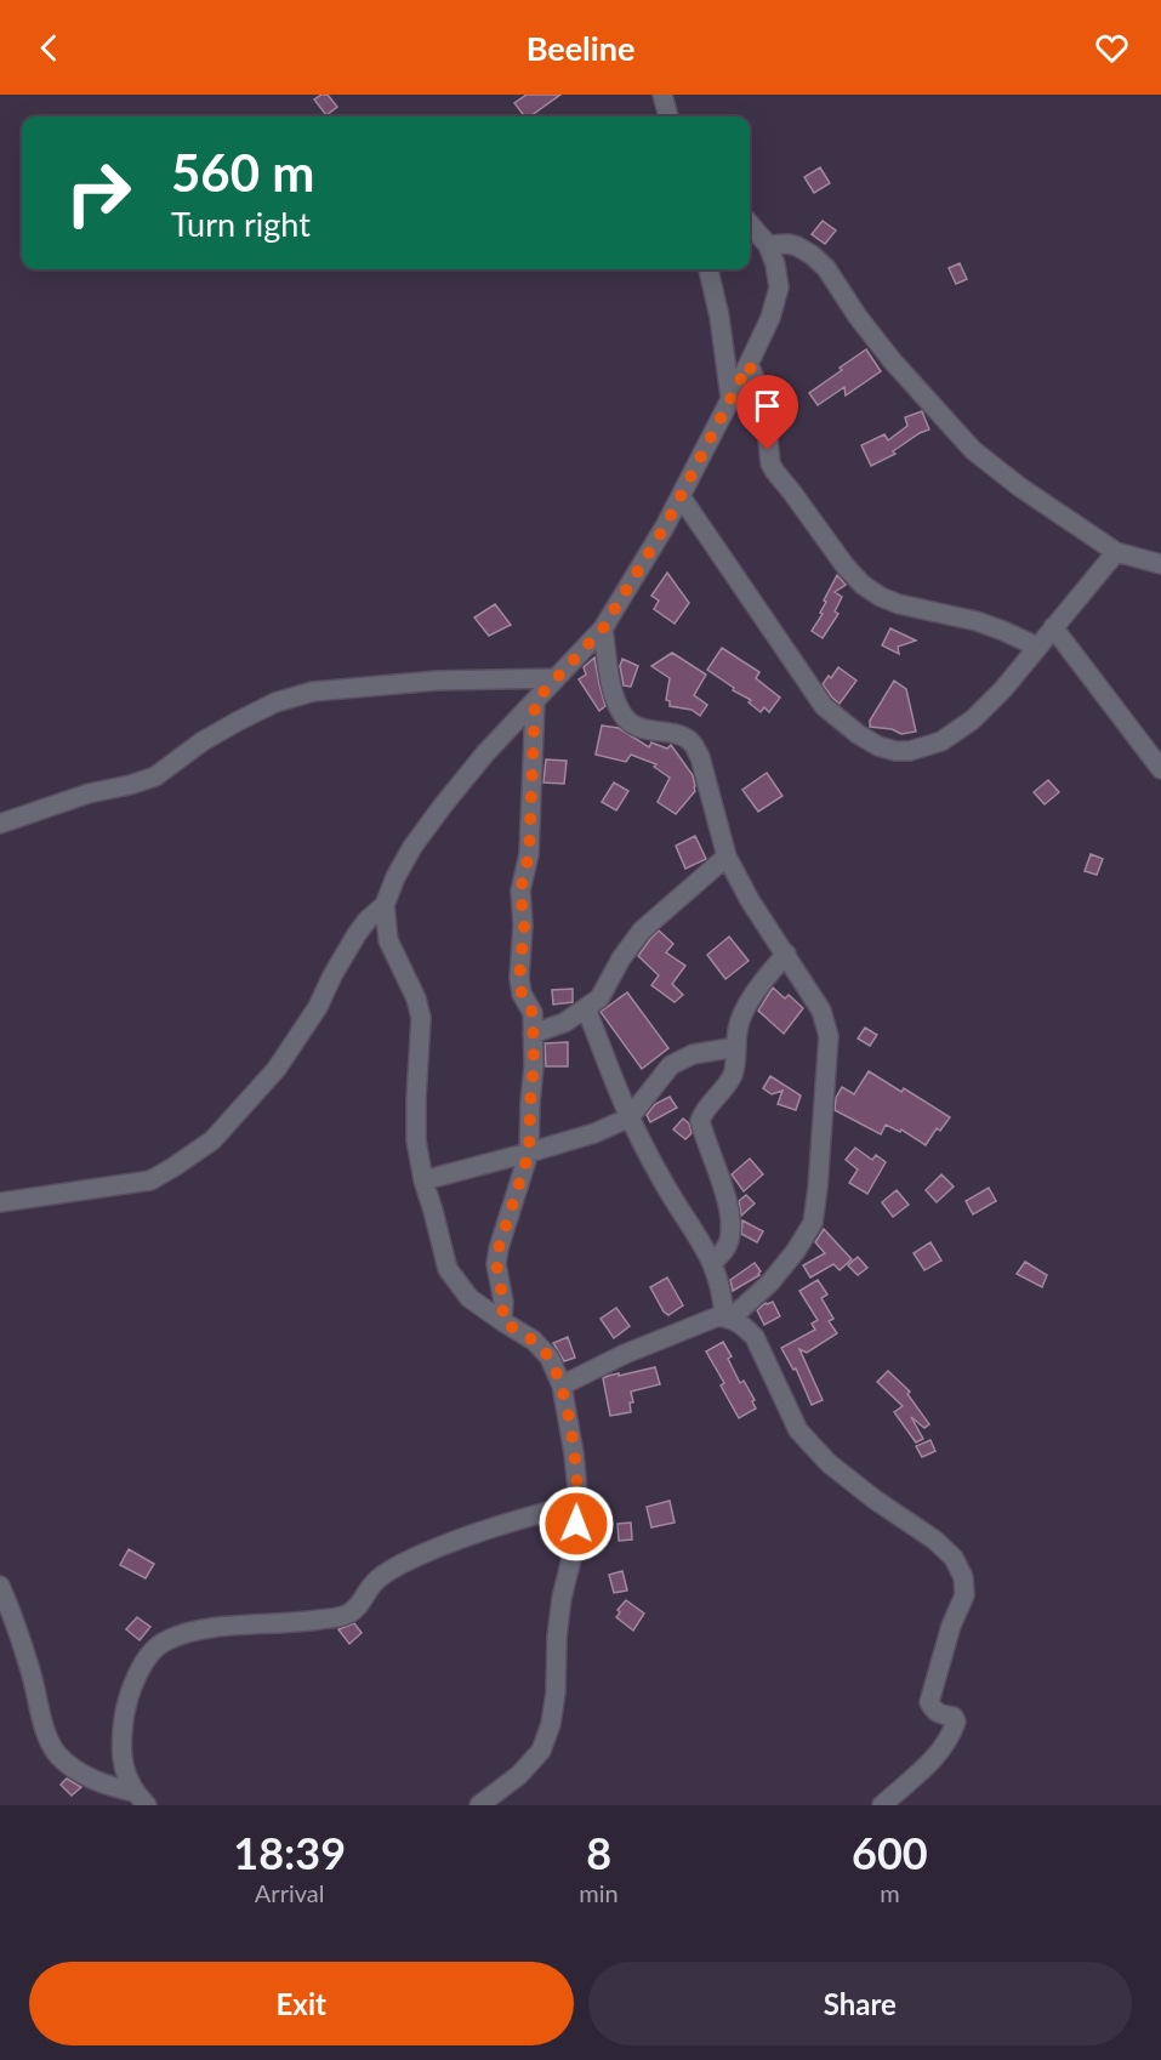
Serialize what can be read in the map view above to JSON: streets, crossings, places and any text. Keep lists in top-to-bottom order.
{
  "page": {
    "header": "Beeline",
    "turn": ["560 m", "Turn right"],
    "eta": [
      "18:39",
      "Arrival",
      "8",
      "min",
      "600",
      "m"
    ],
    "buttons": ["Exit", "Share"]
  }
}
